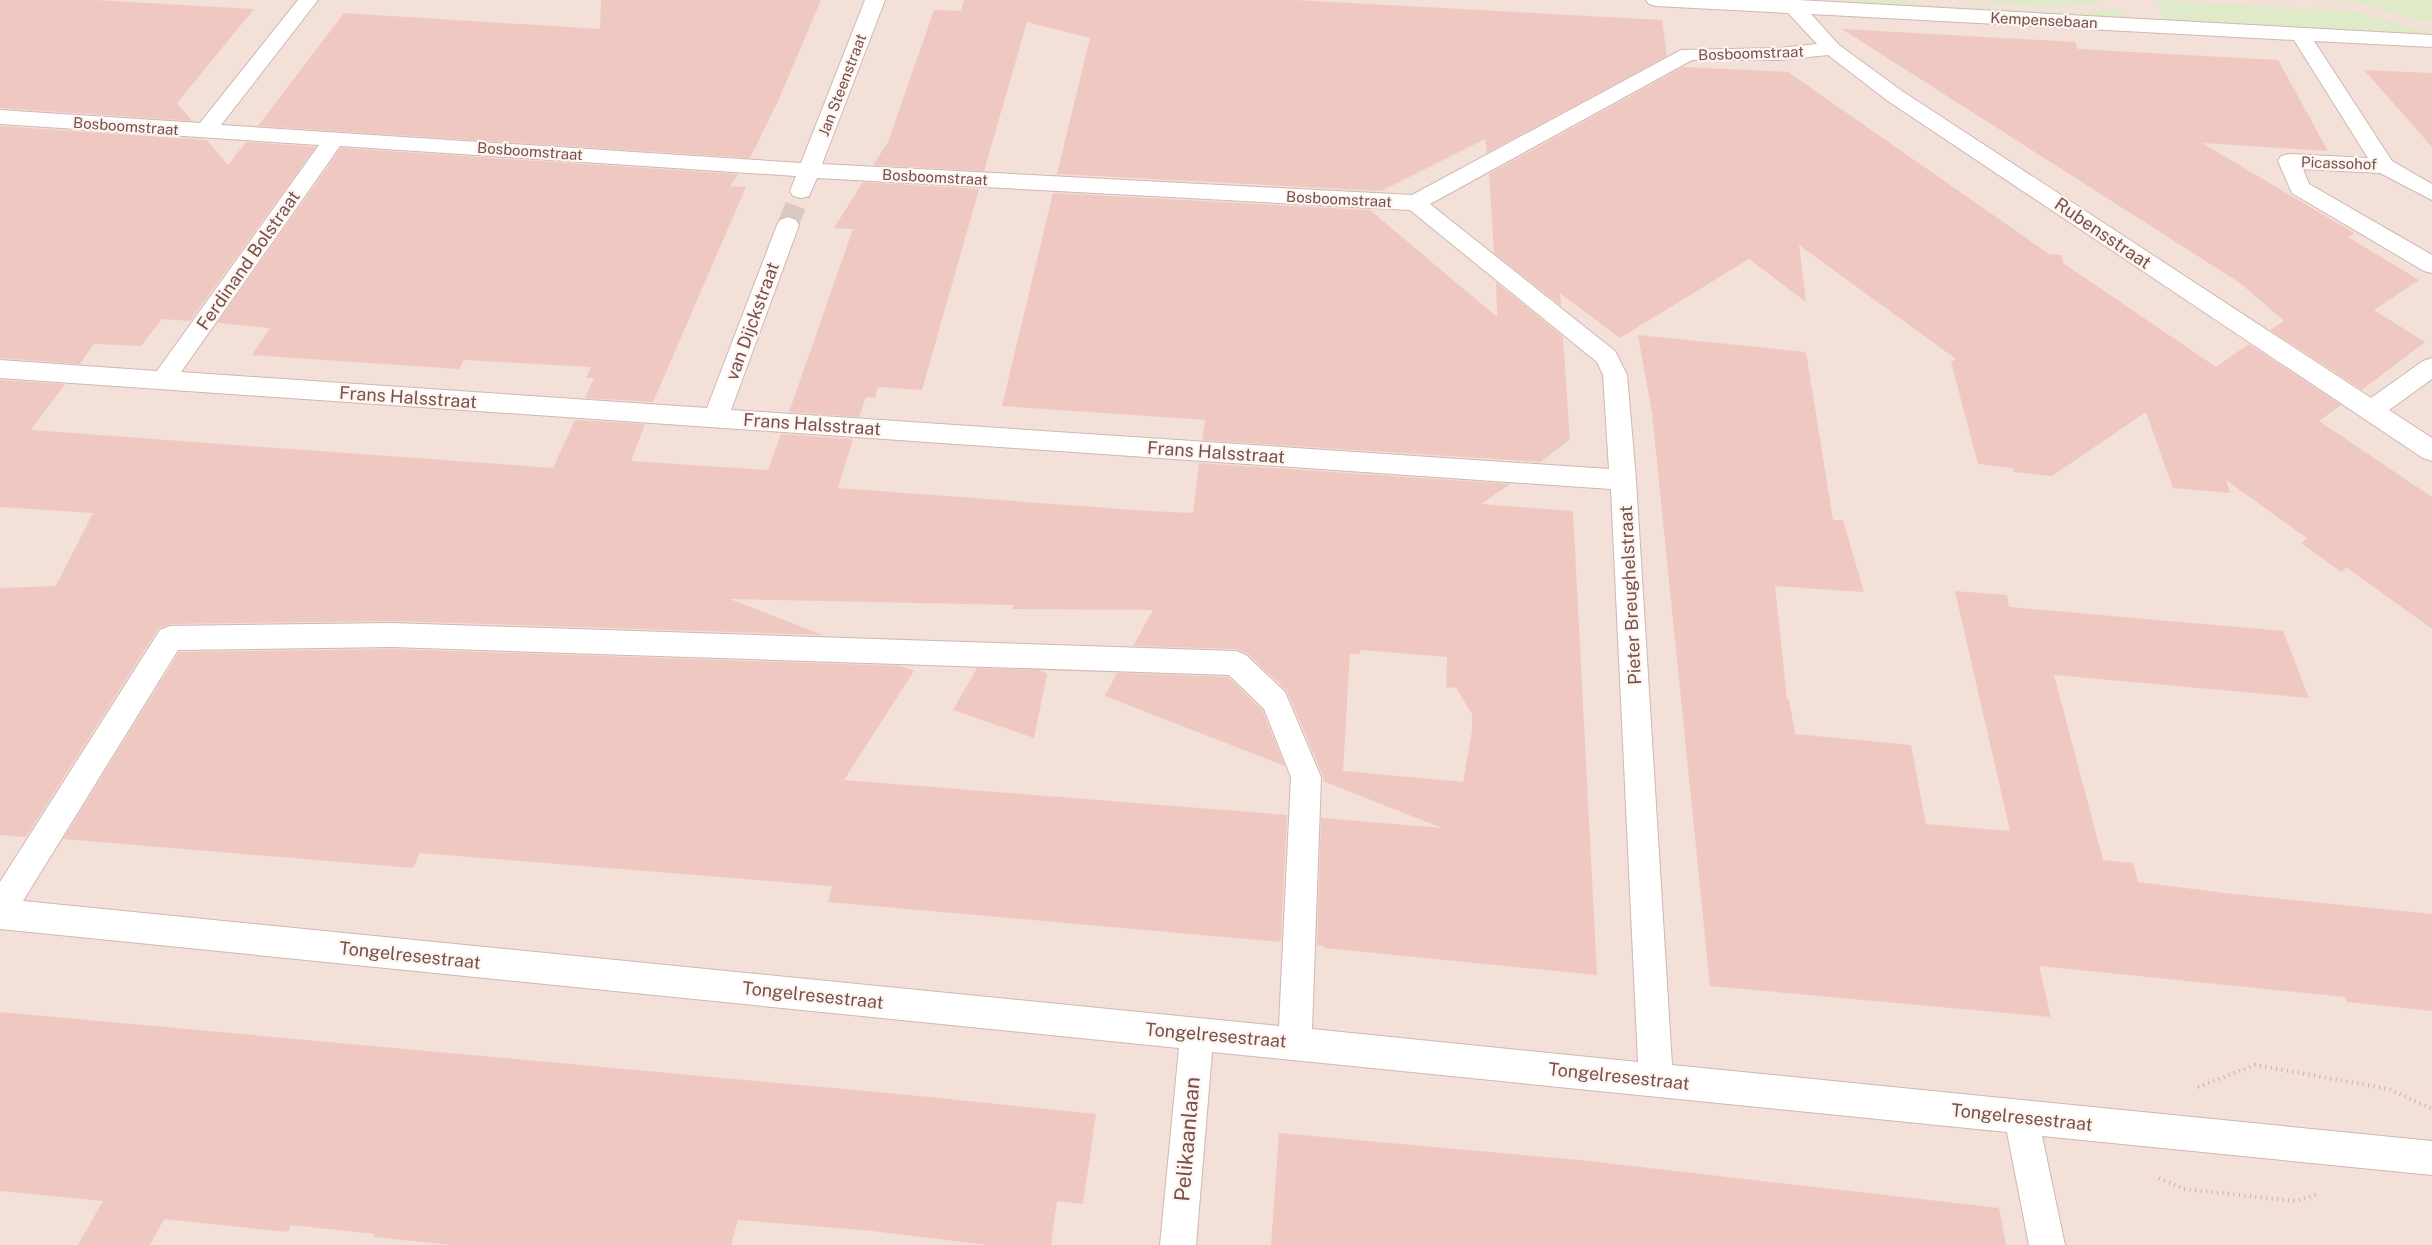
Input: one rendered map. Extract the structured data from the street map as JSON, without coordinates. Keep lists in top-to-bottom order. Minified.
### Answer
{"streets":{"street":["Kempensebaan","Bosboomstraat","Jan Steenstraat","Picassohof","Rubensstraat","Ferdinand Bolstraat","van Dijckstraat","Frans Halsstraat","Pieter Breughelstraat","Tongelresestraat","Pelikaanlaan"]},"crossings":[["Kempensebaan","Picassohof"],["Kempensebaan","Rubensstraat"],["Bosboomstraat","Jan Steenstraat"],["Bosboomstraat","Rubensstraat"],["Bosboomstraat","Ferdinand Bolstraat"],["Bosboomstraat","Pieter Breughelstraat"],["Ferdinand Bolstraat","Frans Halsstraat"],["van Dijckstraat","Frans Halsstraat"],["Frans Halsstraat","Pieter Breughelstraat"],["Pieter Breughelstraat","Tongelresestraat"],["Tongelresestraat","Pelikaanlaan"]]}
